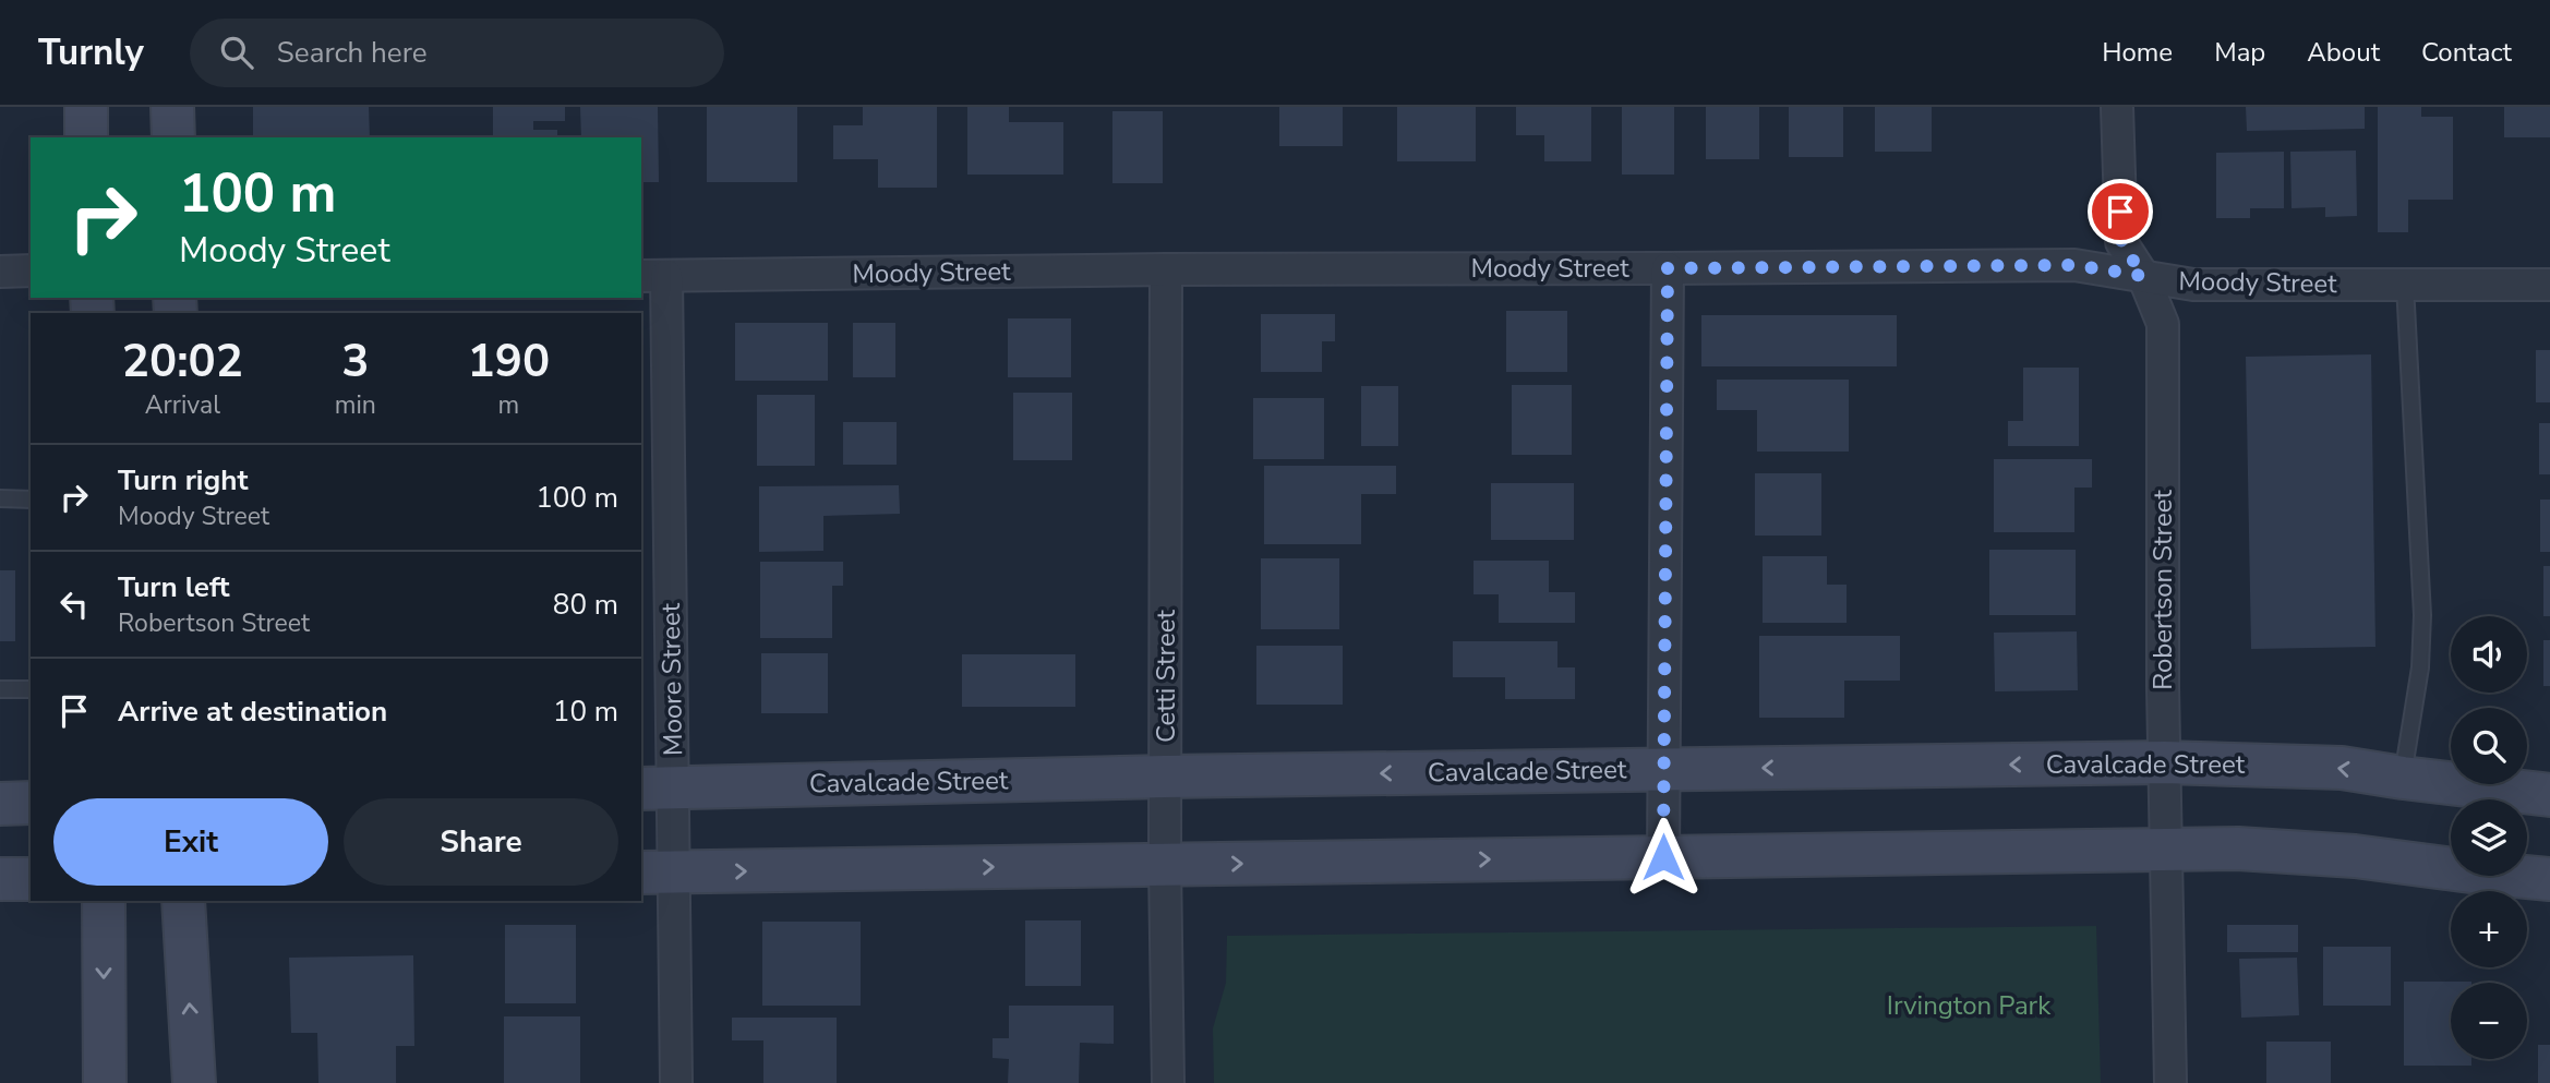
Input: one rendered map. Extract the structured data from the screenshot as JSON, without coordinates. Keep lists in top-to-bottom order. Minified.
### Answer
{"streets":{"main road":["Cavalcade Street"],"street":["Moody Street","Robertson Street","Cetti Street","Moore Street"]},"crossings":[["Moody Street","Robertson Street"],["Moody Street","Cetti Street"],["Moody Street","Moore Street"],["Robertson Street","Cavalcade Street"],["Cetti Street","Cavalcade Street"],["Moore Street","Cavalcade Street"]],"parks":["Irvington Park"],"page":{"header":"Turnly","search":"Search here","nav":["Home","Map","About","Contact"],"turn":["100 m","Moody Street"],"eta":["20:02","Arrival","3","min","190","m"],"list":[{"name":"Turn right","note":"Moody Street","value":"100 m"},{"name":"Turn left","note":"Robertson Street","value":"80 m"},{"name":"Arrive at destination","value":"10 m"}],"map_buttons":["+","−"],"buttons":["Exit","Share"]}}
